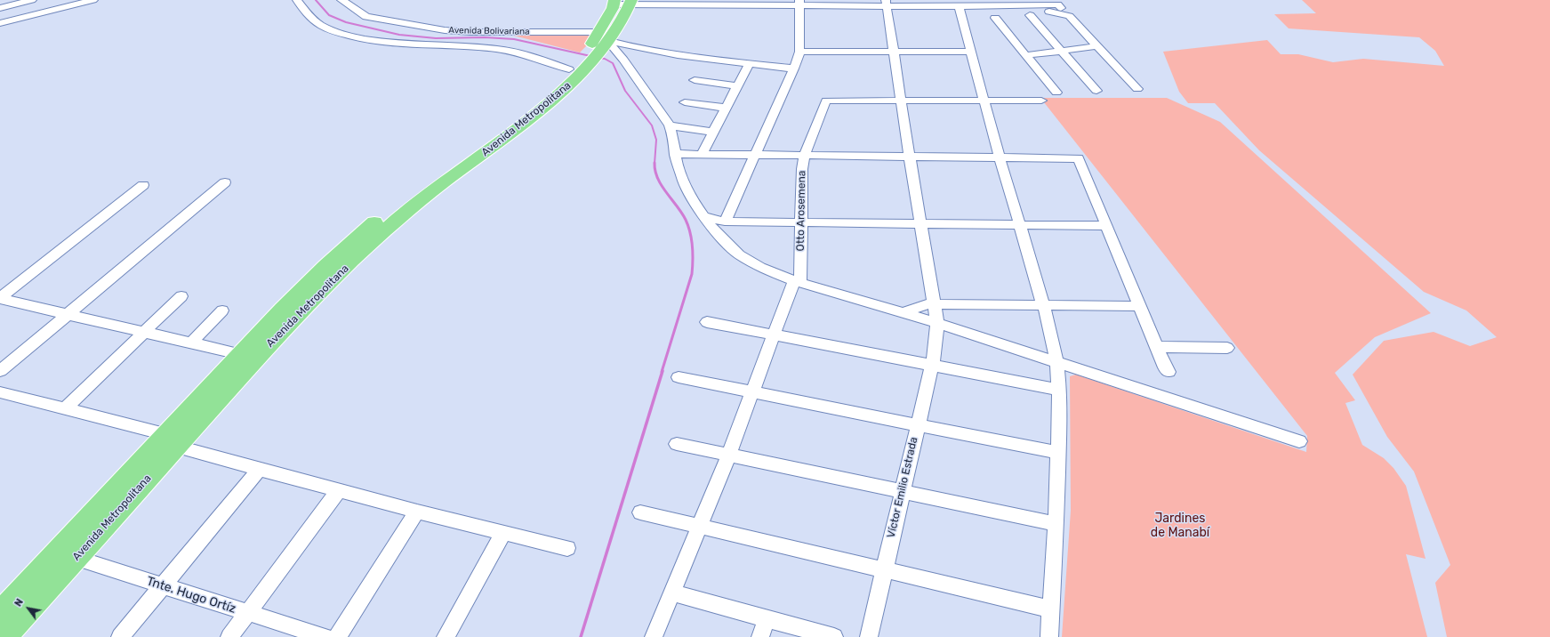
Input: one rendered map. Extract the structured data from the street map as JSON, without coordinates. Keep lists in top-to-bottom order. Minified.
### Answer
{"streets":{"highway":["Avenida Metropolitana"],"street":["Avenida Bolivariana","Otto Arosemena","Víctor Emilio Estrada","Tnte. Hugo Ortíz"]},"crossings":[["Avenida Bolivariana","Avenida Metropolitana"],["Avenida Metropolitana","Tnte. Hugo Ortíz"]],"parks":["Jardines de Manabí"],"north":"top left"}
